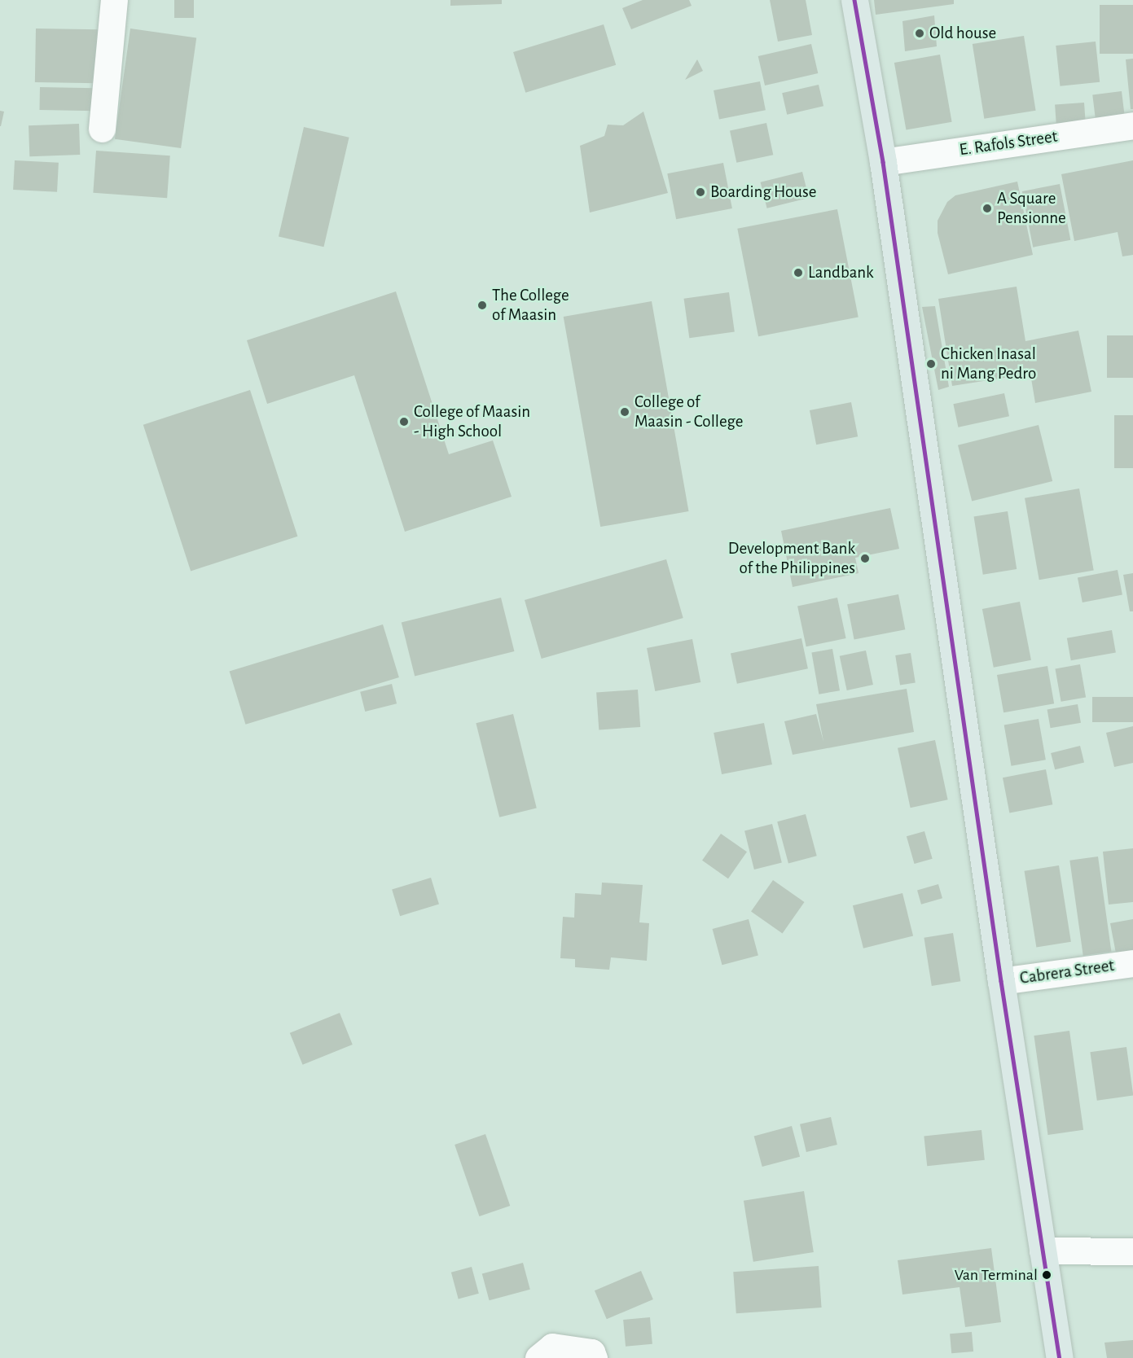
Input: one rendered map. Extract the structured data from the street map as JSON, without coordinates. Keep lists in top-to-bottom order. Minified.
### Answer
{"streets":{"street":["E. Rafols Street","Cabrera Street"]},"places":["Old house","Boarding House","A Square Pensionne","Landbank","The College of Maasin","Chicken Inasal ni Mang Pedro","College of Maasin - College","College of Maasin - High School","Development Bank of the Philippines","Van Terminal"]}
